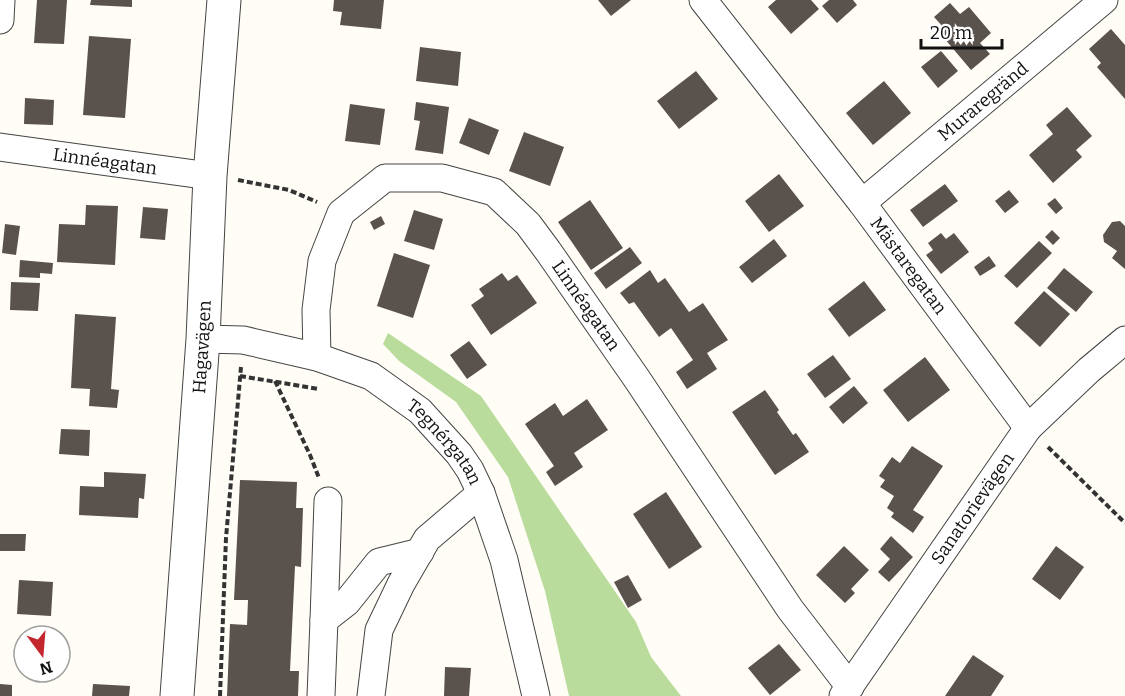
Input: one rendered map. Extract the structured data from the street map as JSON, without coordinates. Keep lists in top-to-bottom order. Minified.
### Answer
{"streets":{"street":["Muraregränd","Linnéagatan","Mästaregatan","Hagavägen","Tegnérgatan","Sanatorievägen"]},"crossings":[["Muraregränd","Mästaregatan"],["Linnéagatan","Hagavägen"],["Linnéagatan","Sanatorievägen"],["Mästaregatan","Sanatorievägen"],["Hagavägen","Tegnérgatan"]],"scale_bar":"20 m","north":"bottom"}
